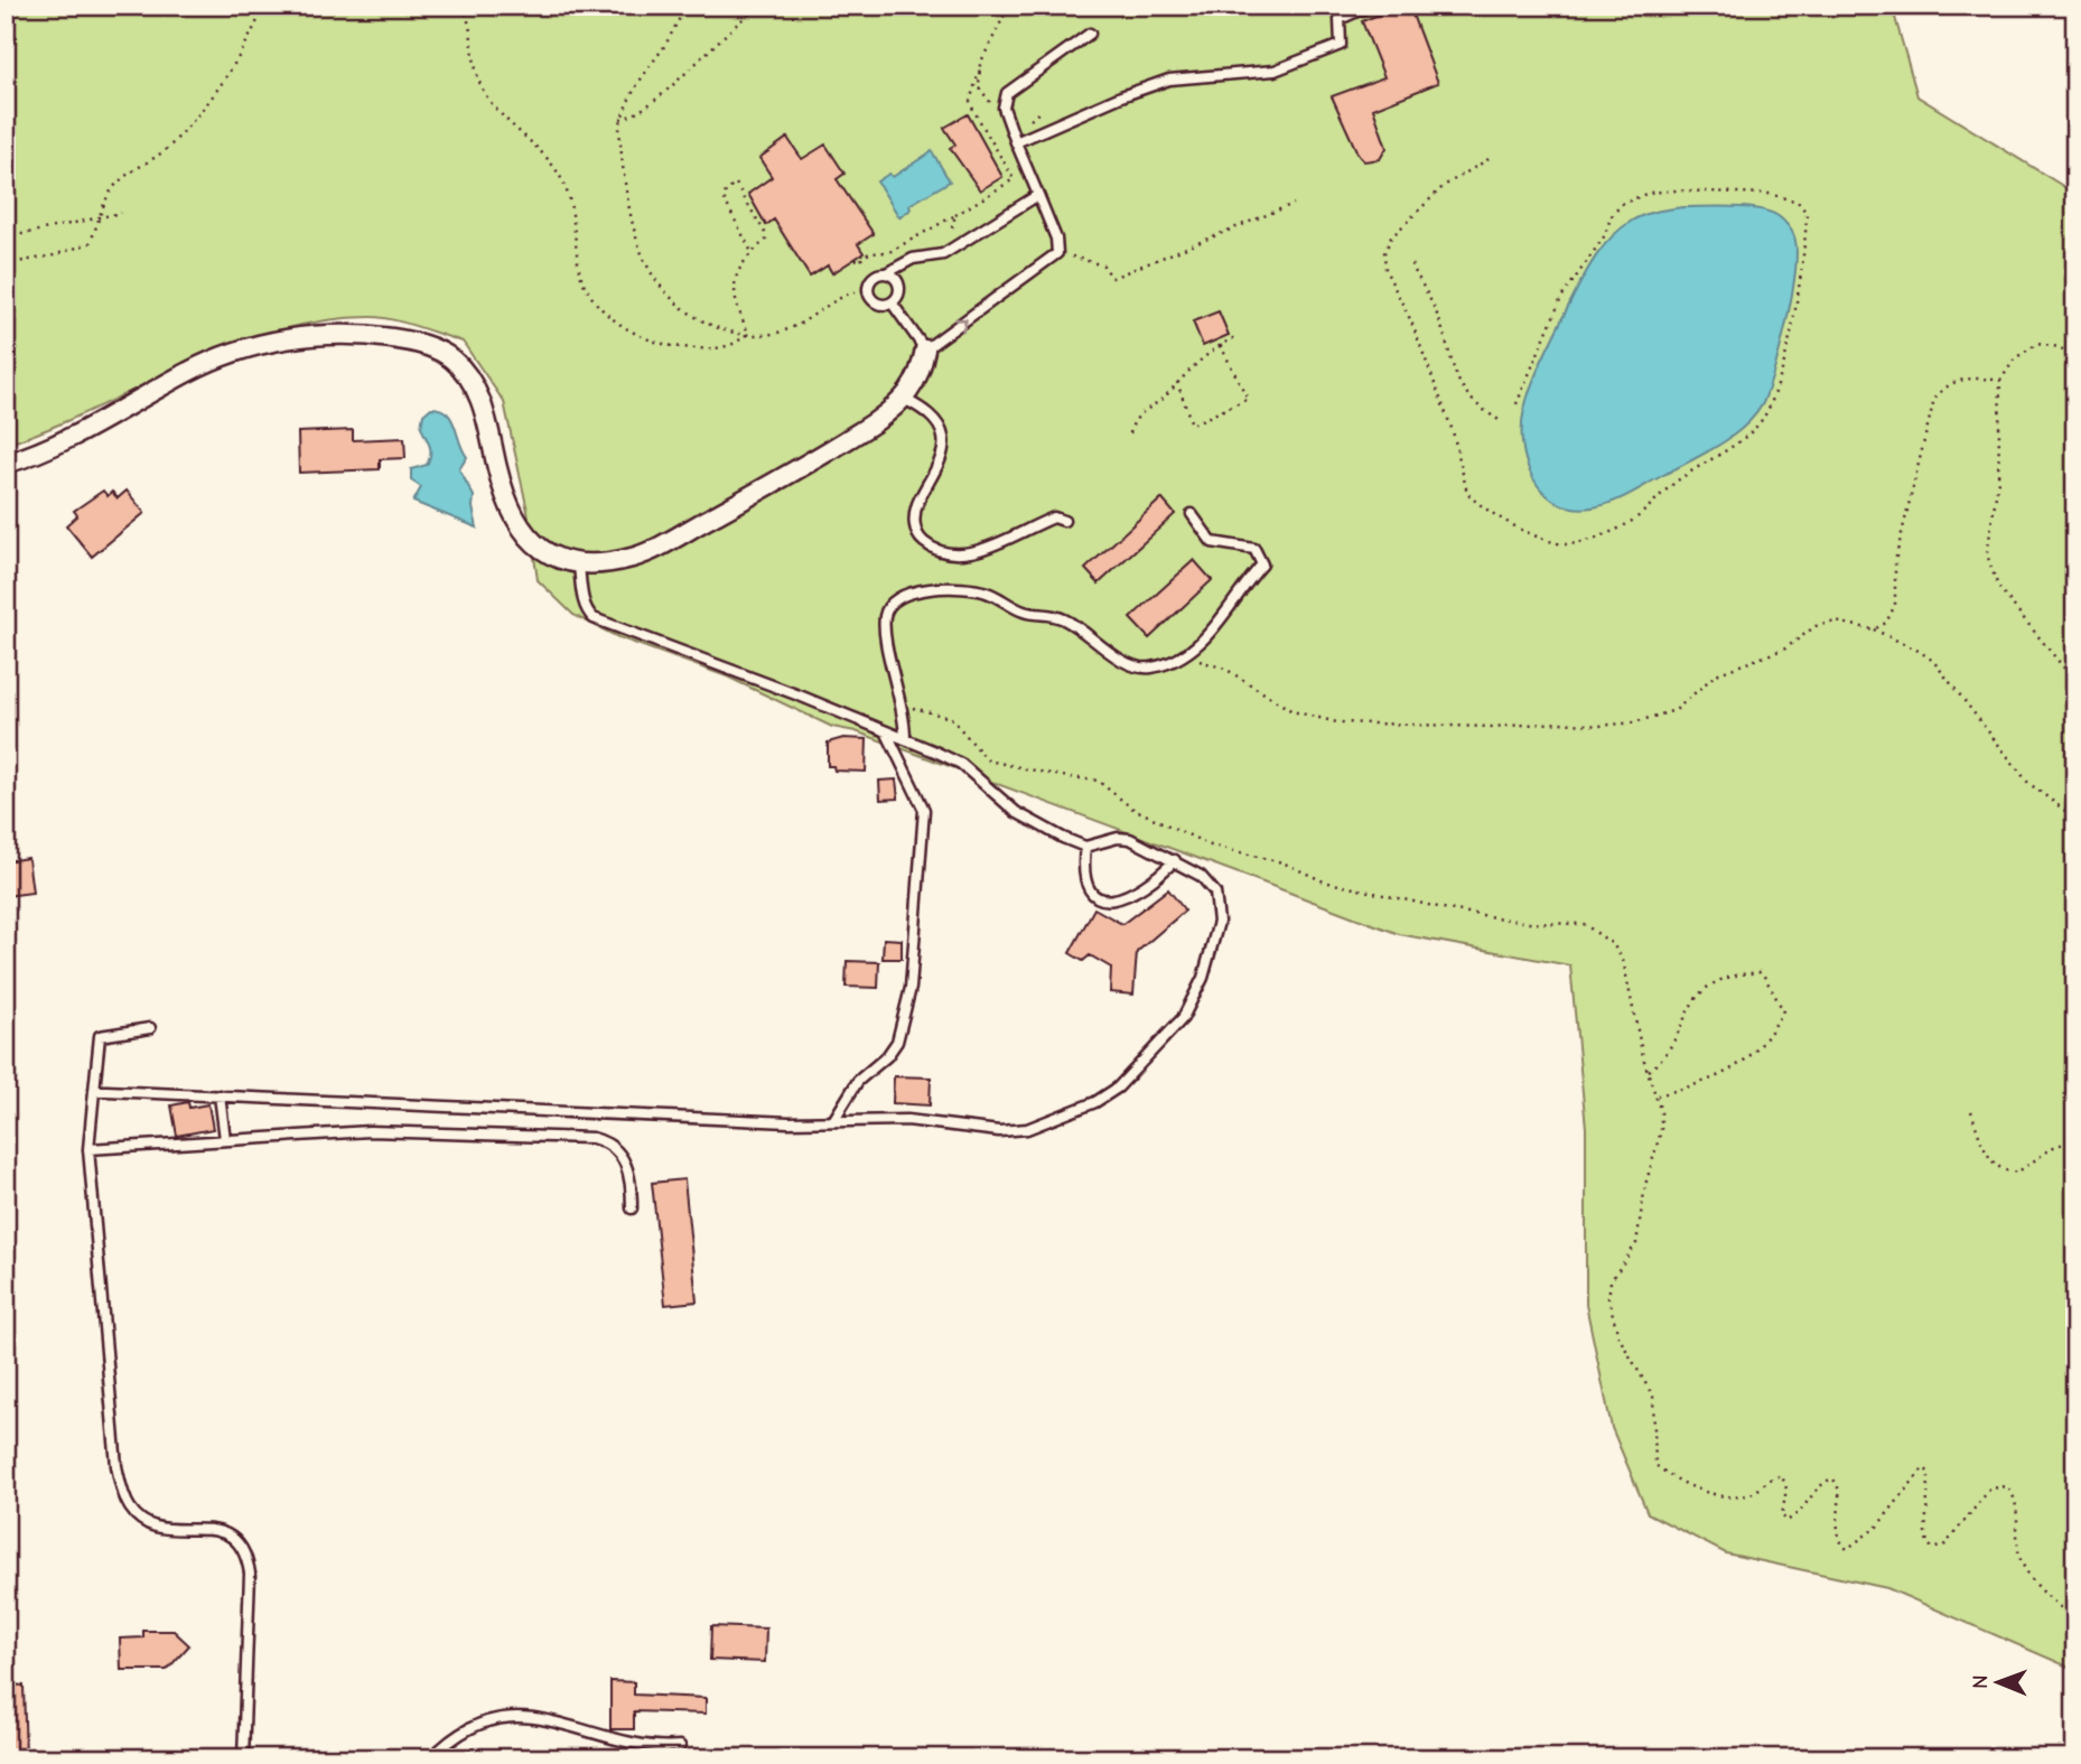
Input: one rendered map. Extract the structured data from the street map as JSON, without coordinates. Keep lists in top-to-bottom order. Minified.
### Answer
{"north":"left"}
